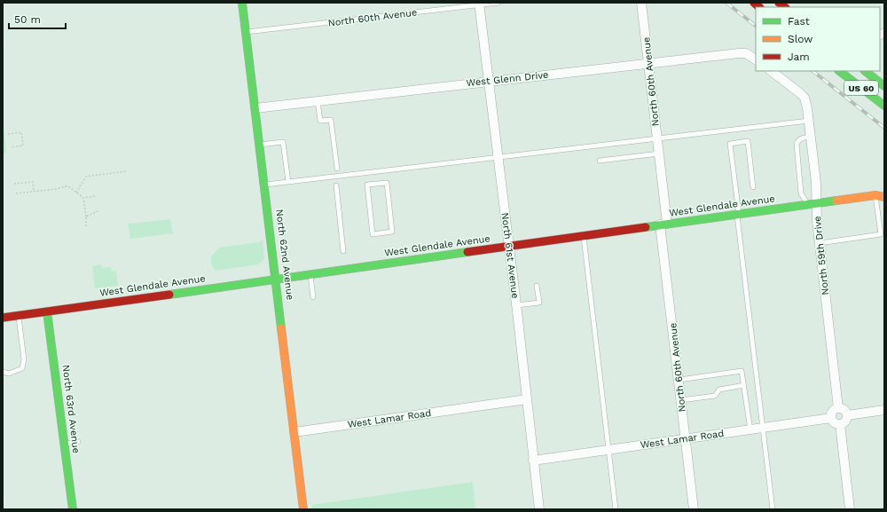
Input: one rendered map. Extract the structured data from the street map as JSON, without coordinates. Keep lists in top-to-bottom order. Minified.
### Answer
{"streets":{"main road":["US 60","West Glendale Avenue","North 62nd Avenue","North 63rd Avenue"],"street":["North 60th Avenue","West Glenn Drive","North 61st Avenue","North 59th Drive","West Lamar Road"]},"crossings":[["North 60th Avenue","West Glenn Drive"],["North 60th Avenue","West Glendale Avenue"],["North 60th Avenue","North 62nd Avenue"],["North 60th Avenue","North 61st Avenue"],["North 60th Avenue","West Lamar Road"],["West Glenn Drive","North 62nd Avenue"],["West Glenn Drive","North 61st Avenue"],["West Glendale Avenue","North 62nd Avenue"],["West Glendale Avenue","North 61st Avenue"],["West Glendale Avenue","North 59th Drive"],["West Glendale Avenue","North 63rd Avenue"],["North 62nd Avenue","West Lamar Road"],["North 61st Avenue","West Lamar Road"],["North 59th Drive","West Lamar Road"]],"legend":["Fast","Slow","Jam"],"scale_bar":"50 m"}
